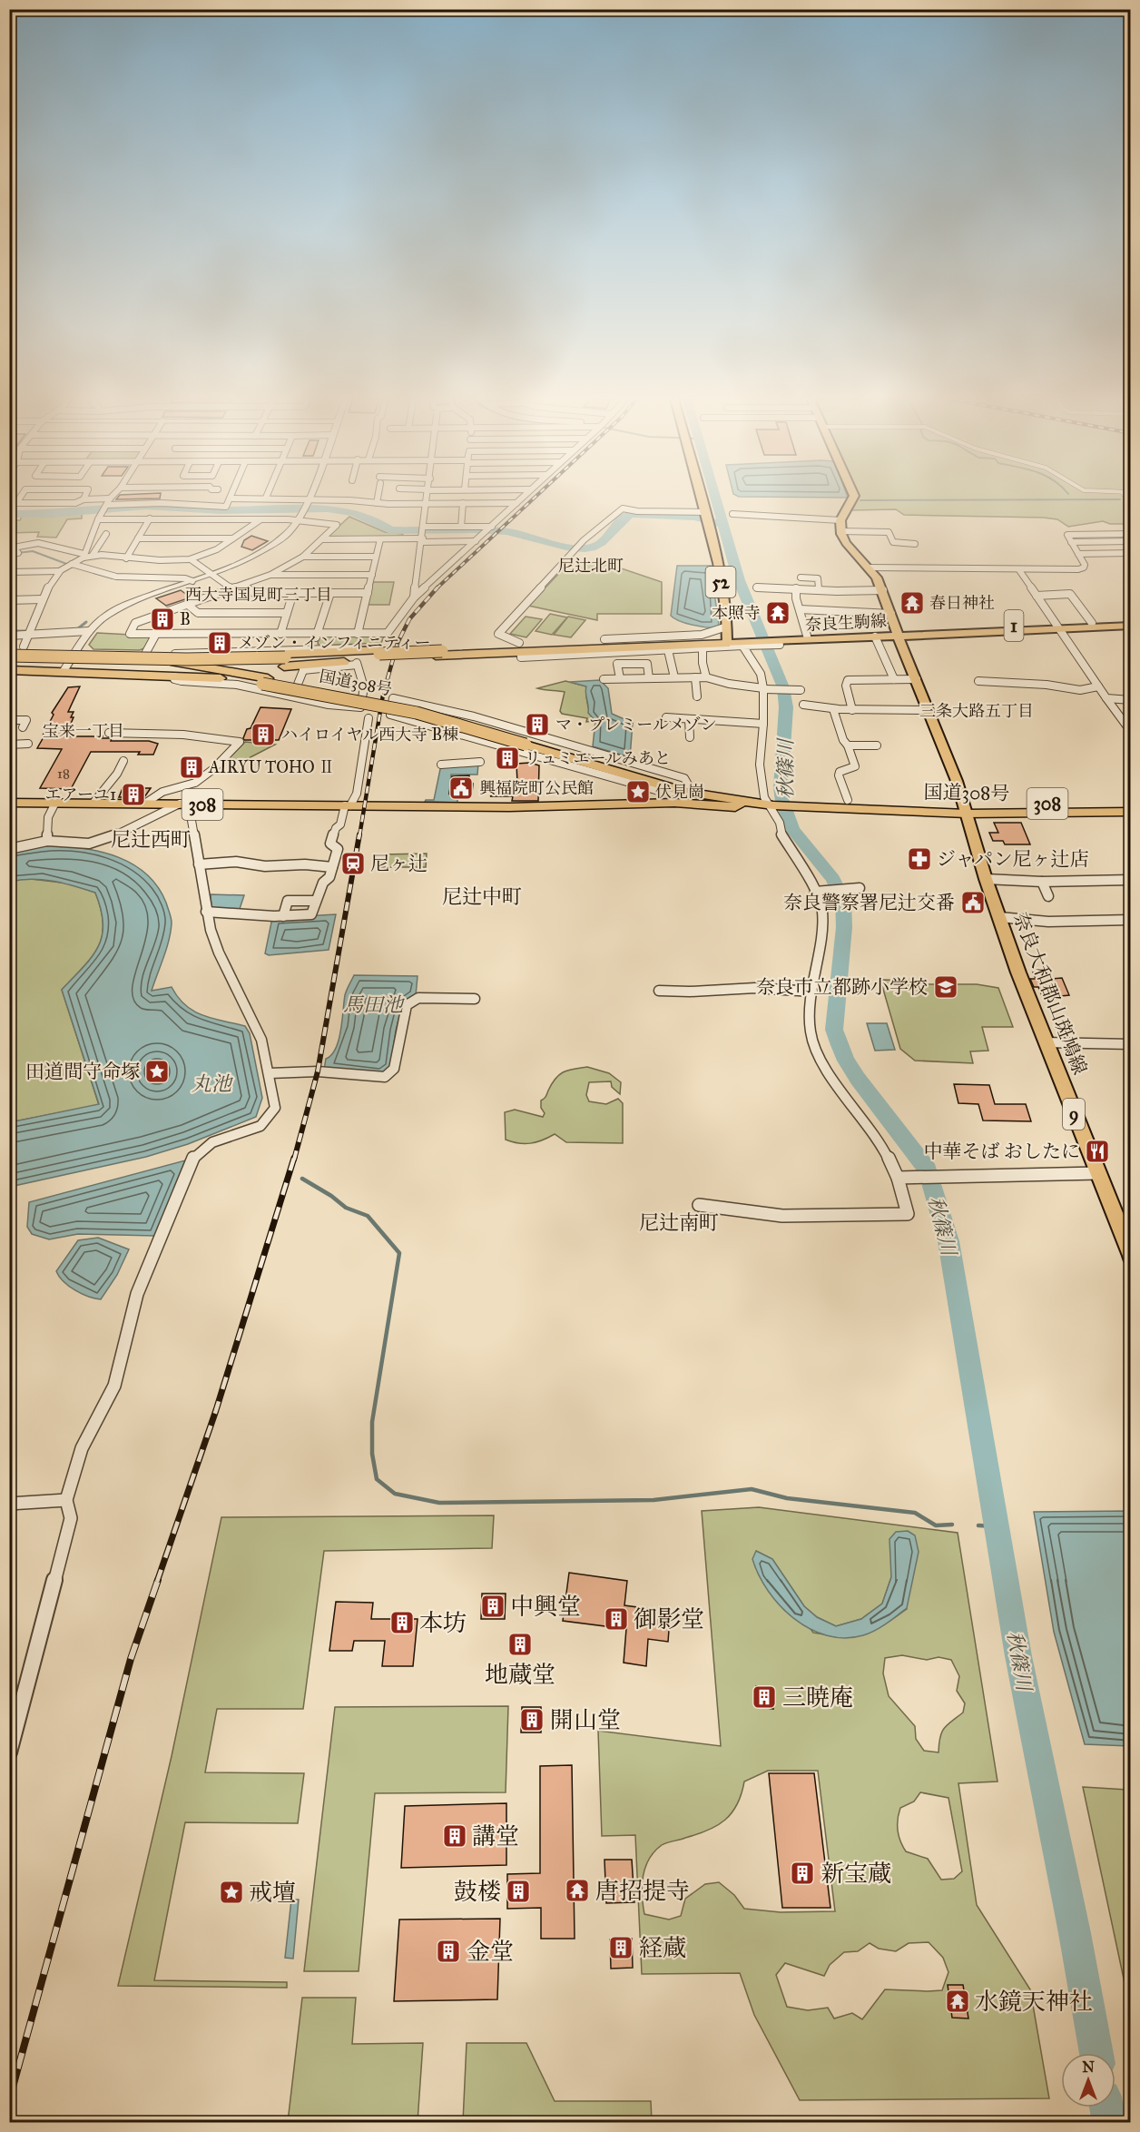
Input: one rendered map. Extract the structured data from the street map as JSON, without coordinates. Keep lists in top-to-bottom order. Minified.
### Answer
{"streets":{"highway":["国道308号","308"],"main road":["52","奈良生駒線","1","奈良大和郡山斑鳩線","9"]},"crossings":[["52","奈良生駒線"],["52","国道308号"],["奈良生駒線","国道308号"],["奈良生駒線","奈良大和郡山斑鳩線"],["国道308号","308"],["国道308号","奈良大和郡山斑鳩線"]],"districts":["尼辻北町","西大寺国見町三丁目","三条大路五丁目","宝来一丁目","尼辻西町","尼辻中町","尼辻南町"],"water":["秋篠川","馬田池","丸池"],"places":{"temple":["春日神社","本照寺","唐招提寺","水鏡天神社"],"building":["B","メゾン・インフィニティー","マ・プレミールメゾン","ハイロイヤル西大寺 B棟","リュミエールみあと","AIRYU TOHO Ⅱ","エアーユ1","中興堂","御影堂","本坊","地蔵堂","三暁庵","開山堂","講堂","新宝蔵","鼓楼","経蔵","金堂"],"public building":["興福院町公民館","奈良警察署尼辻交番"],"place":["伏見崗","田道間守命塚","戒壇"],"pharmacy":["ジャパン尼ヶ辻店"],"station":["尼ヶ辻"],"school or university":["奈良市立都跡小学校"],"restaurant":["中華そば おしたに"]},"house_numbers":["18"],"north":"top"}
